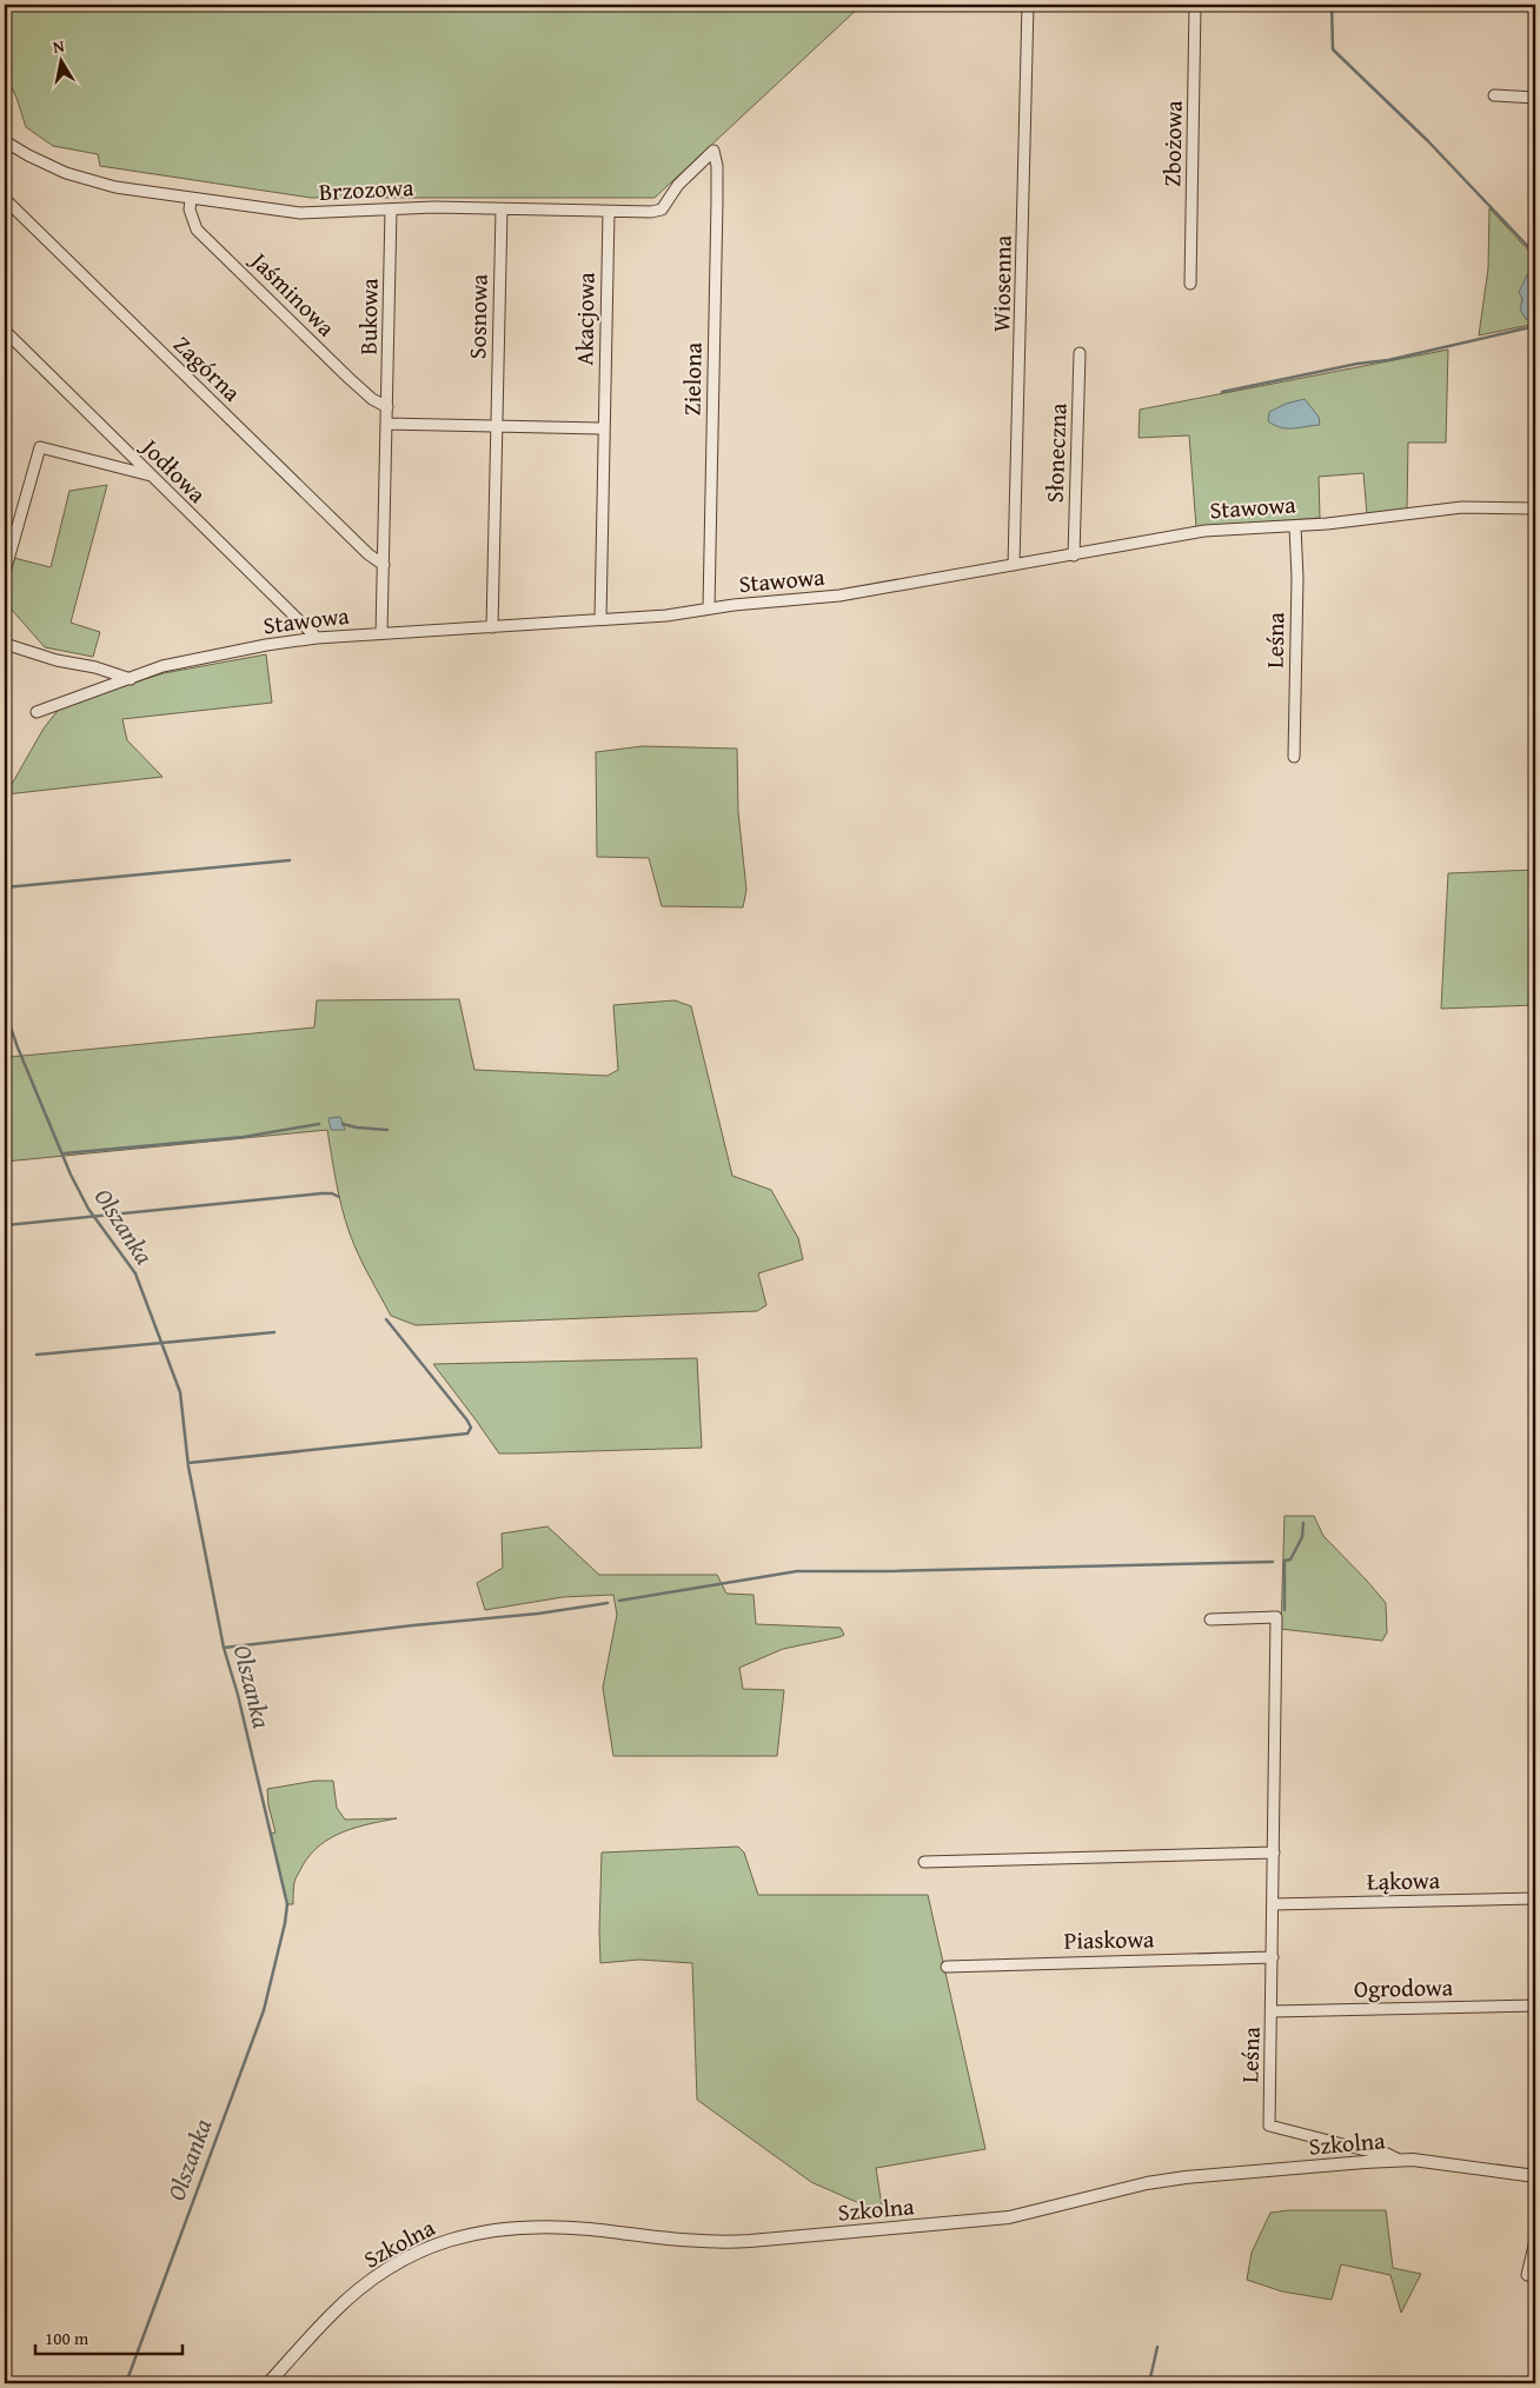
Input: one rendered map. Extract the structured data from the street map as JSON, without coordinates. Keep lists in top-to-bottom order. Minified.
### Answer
{"streets":{"street":["Zbożowa","Brzozowa","Wiosenna","Jaśminowa","Bukowa","Sosnowa","Akacjowa","Zagórna","Zielona","Słoneczna","Jodłowa","Stawowa","Leśna","Łąkowa","Piaskowa","Ogrodowa","Szkolna"]},"crossings":[["Brzozowa","Jaśminowa"],["Brzozowa","Bukowa"],["Brzozowa","Sosnowa"],["Brzozowa","Akacjowa"],["Brzozowa","Zielona"],["Wiosenna","Stawowa"],["Jaśminowa","Bukowa"],["Bukowa","Zagórna"],["Bukowa","Stawowa"],["Sosnowa","Stawowa"],["Akacjowa","Stawowa"],["Zielona","Stawowa"],["Słoneczna","Stawowa"],["Jodłowa","Stawowa"],["Stawowa","Leśna"],["Leśna","Łąkowa"],["Leśna","Piaskowa"],["Leśna","Ogrodowa"],["Leśna","Szkolna"]],"water":["Olszanka"],"scale_bar":"100 m","north":"top"}
